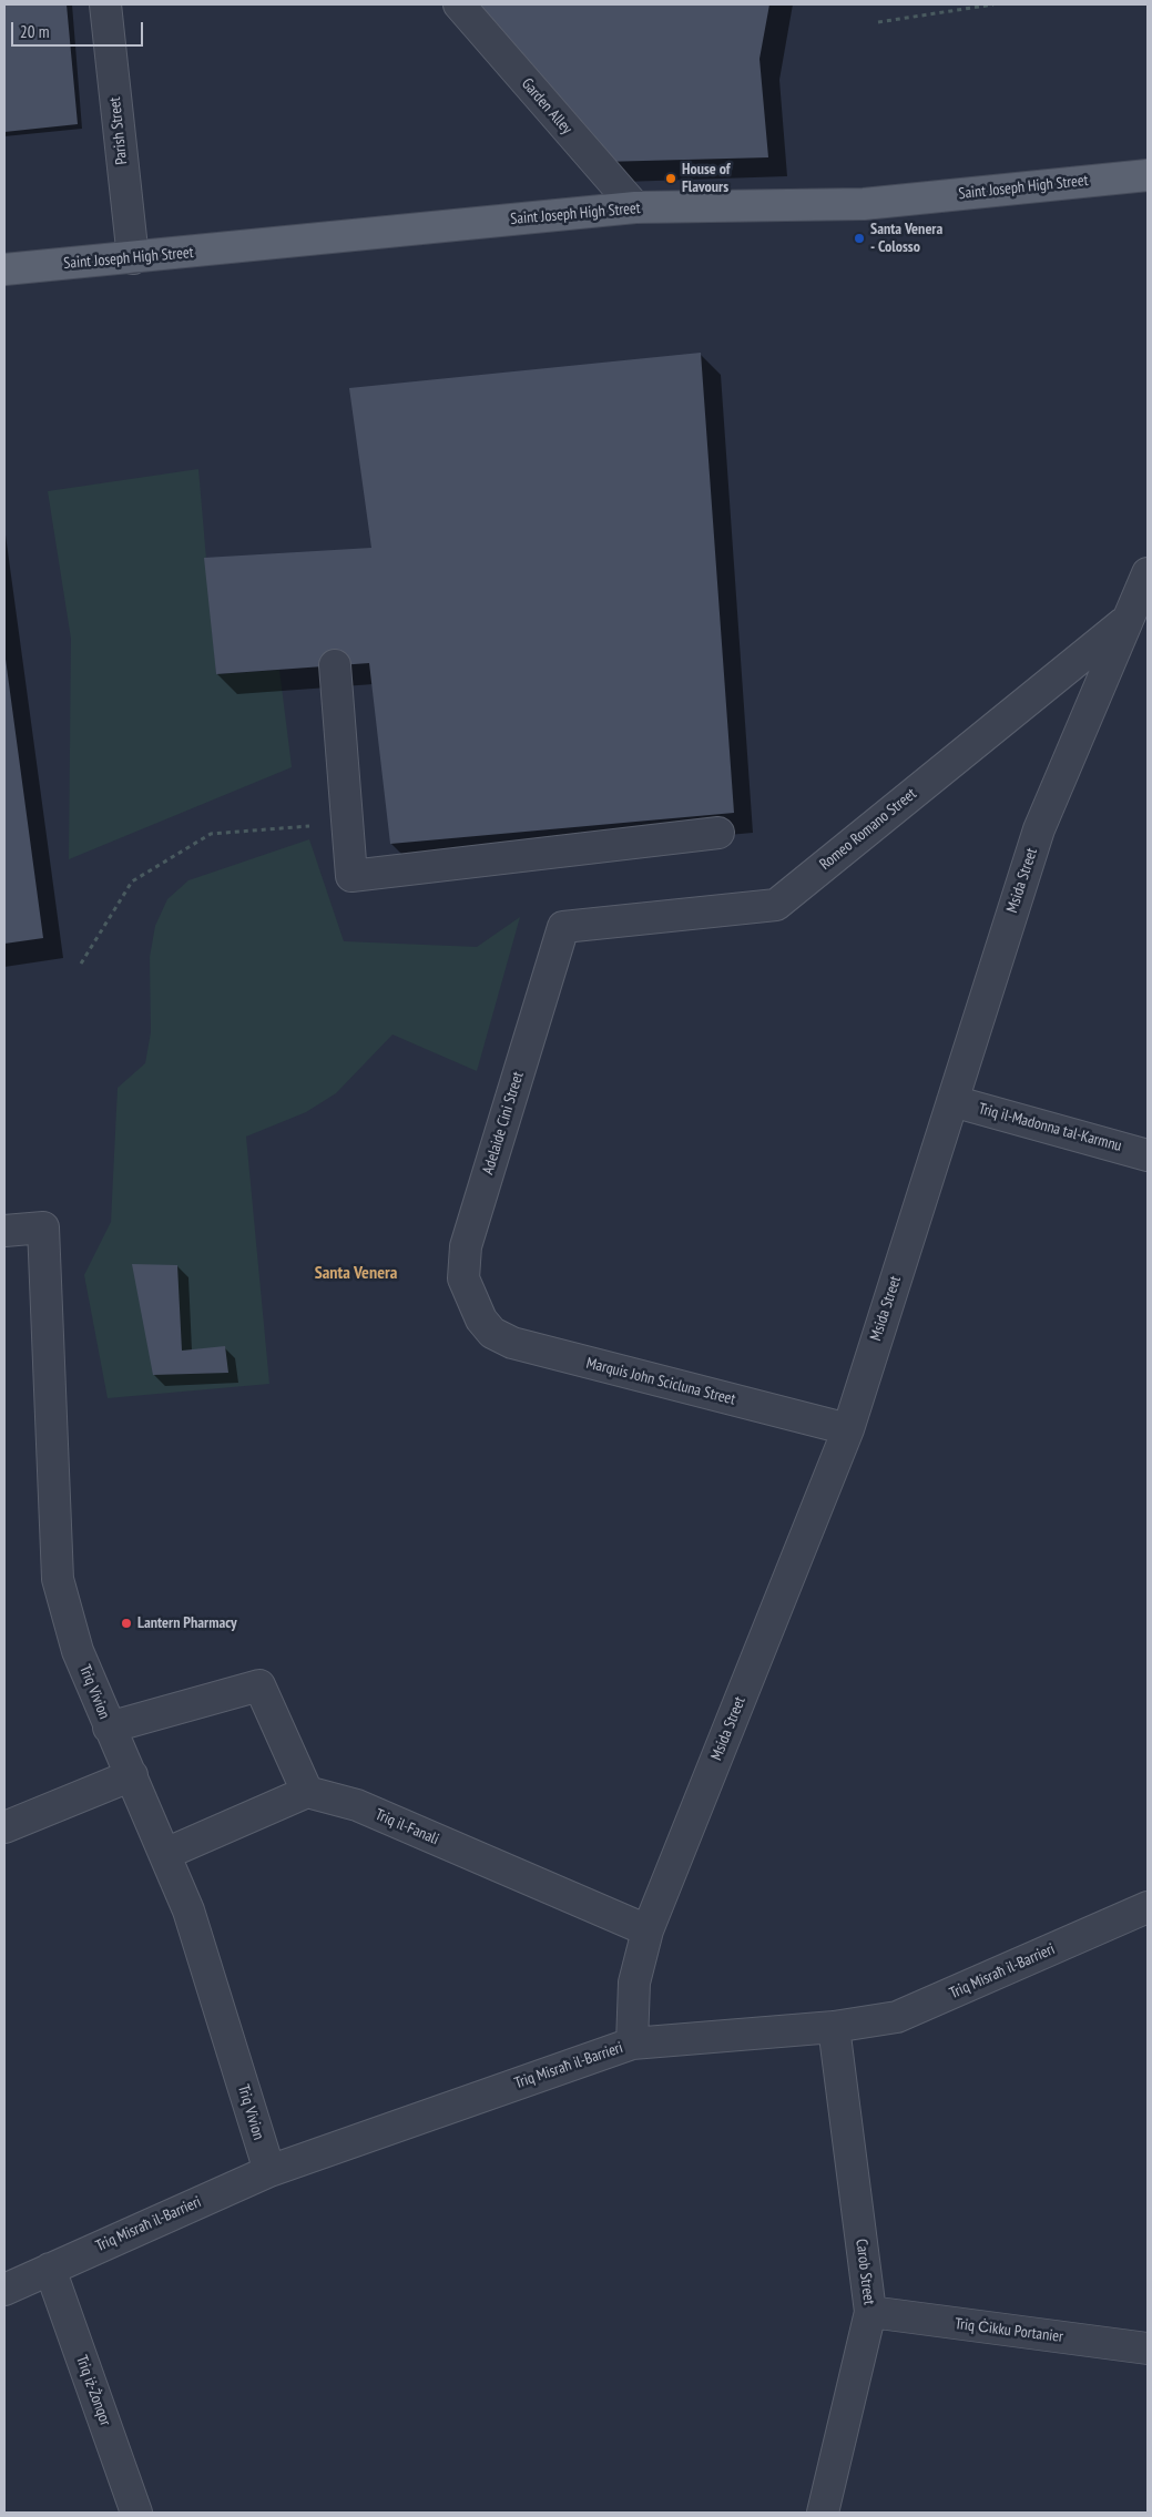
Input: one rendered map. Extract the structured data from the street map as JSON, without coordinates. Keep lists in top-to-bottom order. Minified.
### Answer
{"streets":{"main road":["Saint Joseph High Street"],"street":["Garden Alley","Parish Street","Romeo Romano Street","Msida Street","Adelaide Cini Street","Triq il-Madonna tal-Karmnu","Marquis John Scicluna Street","Triq Vivion","Triq il-Fanali","Triq Misraħ il-Barrieri","Carob Street","Triq Ċikku Portanier","Triq iż-Żonqor"]},"crossings":[["Garden Alley","Saint Joseph High Street"],["Parish Street","Saint Joseph High Street"],["Romeo Romano Street","Msida Street"],["Romeo Romano Street","Adelaide Cini Street"],["Msida Street","Triq il-Madonna tal-Karmnu"],["Msida Street","Marquis John Scicluna Street"],["Msida Street","Triq il-Fanali"],["Msida Street","Triq Misraħ il-Barrieri"],["Adelaide Cini Street","Marquis John Scicluna Street"],["Triq Vivion","Triq Misraħ il-Barrieri"],["Triq Misraħ il-Barrieri","Carob Street"],["Triq Misraħ il-Barrieri","Triq iż-Żonqor"],["Carob Street","Triq Ċikku Portanier"]],"districts":["Santa Venera"],"places":["House of Flavours","Santa Venera - Colosso","Lantern Pharmacy"],"scale_bar":"20 m"}
